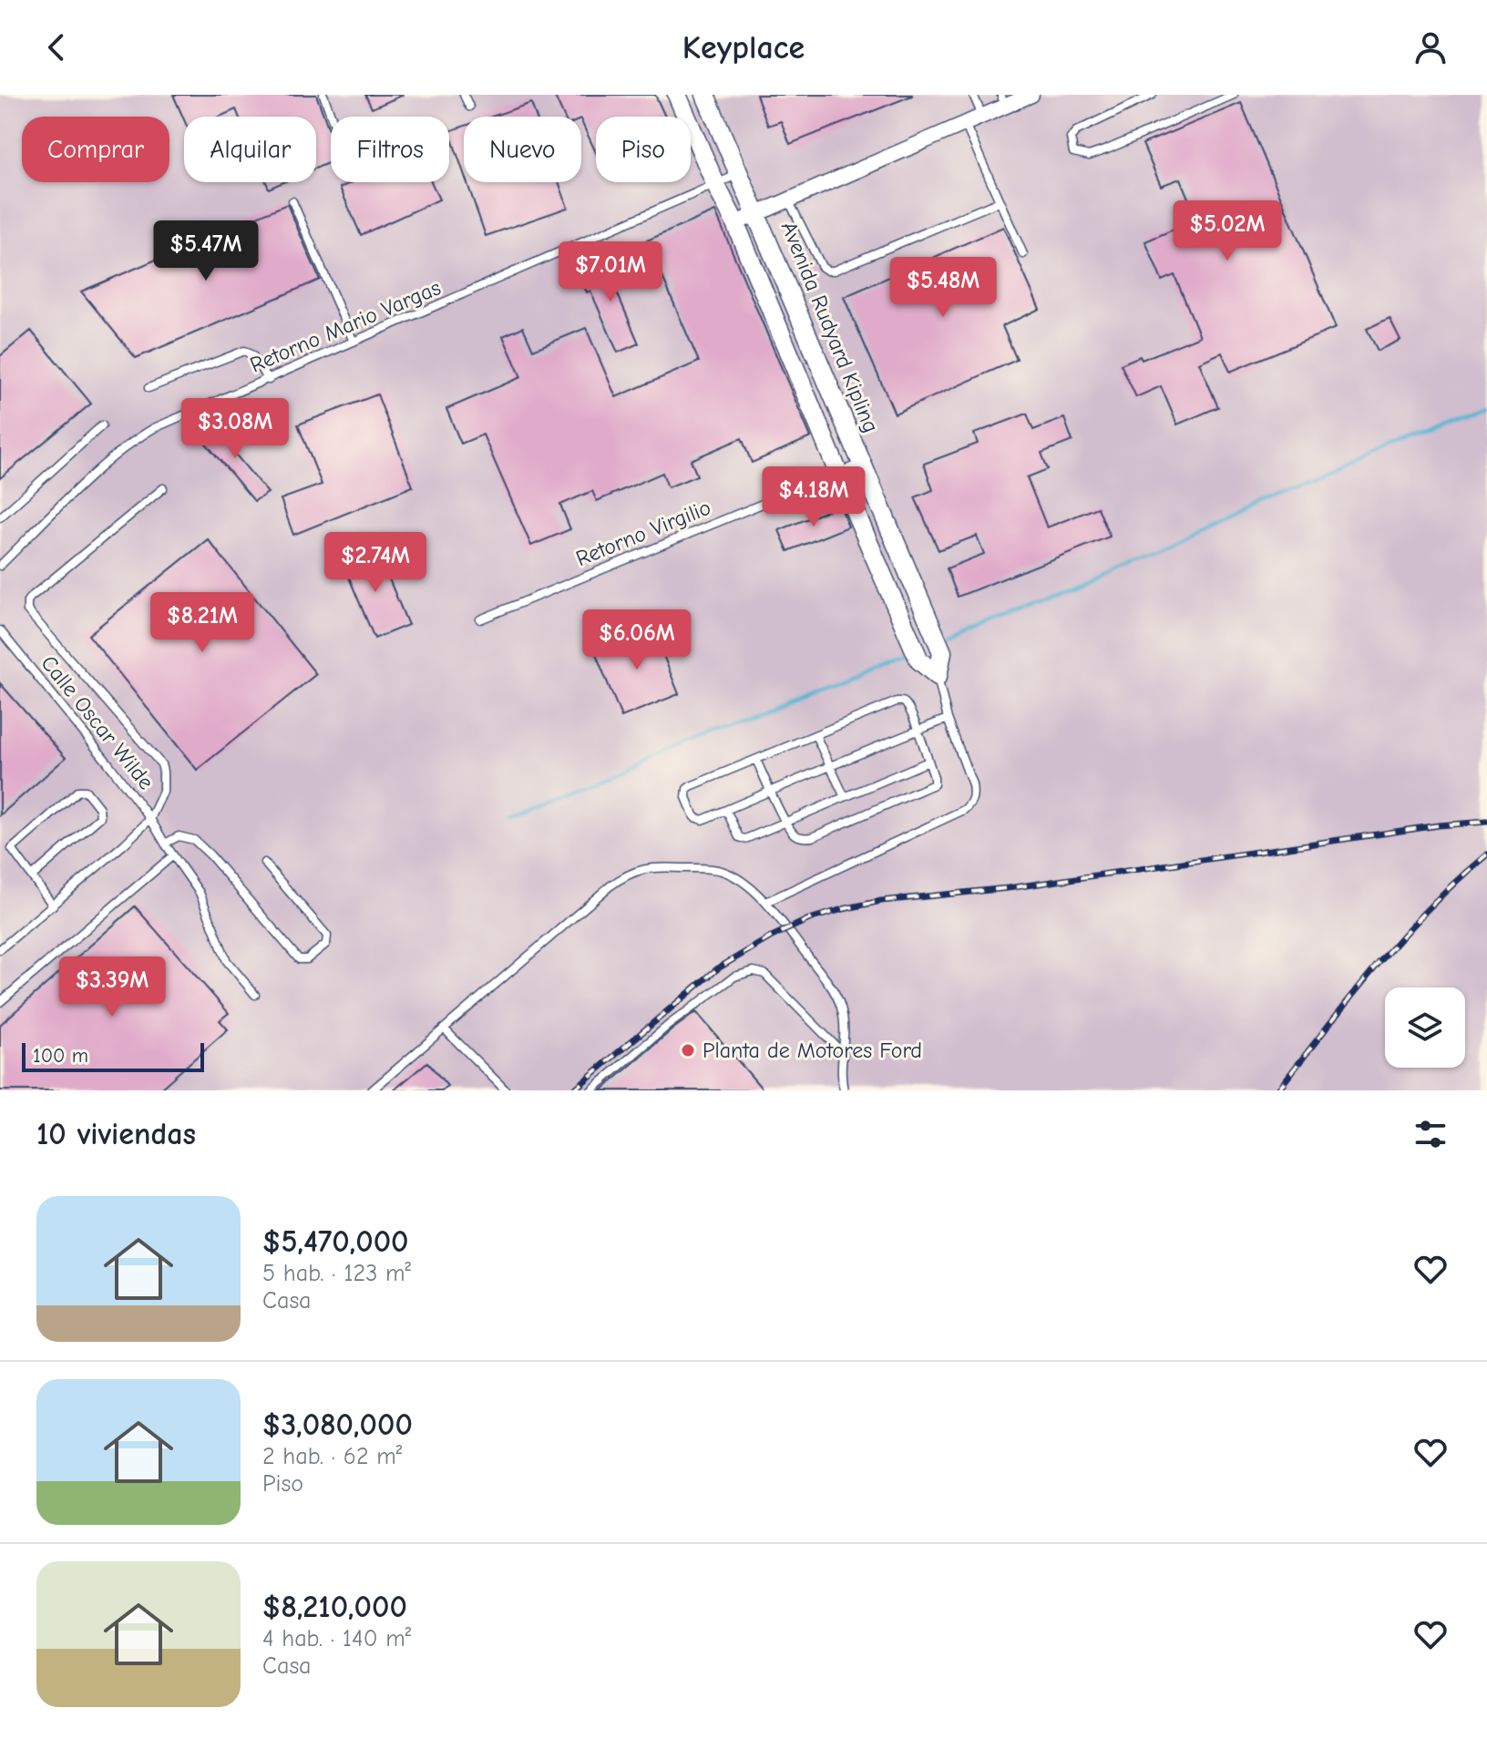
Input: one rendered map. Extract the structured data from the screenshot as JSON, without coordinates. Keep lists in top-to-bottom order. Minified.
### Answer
{"streets":{"street":["Avenida Rudyard Kipling"],"lane":["Retorno Mario Vargas","Retorno Virgilio","Calle Oscar Wilde"]},"crossings":[["Retorno Mario Vargas","Avenida Rudyard Kipling"],["Avenida Rudyard Kipling","Retorno Virgilio"]],"places":["Planta de Motores Ford"],"scale_bar":"100 m","page":{"header":"Keyplace","chip":["Comprar","Alquilar","Filtros","Nuevo","Piso"],"price":["$5.02M","$5.47M","$7.01M","$5.48M","$3.08M","$4.18M","$2.74M","$8.21M","$6.06M","$3.39M"],"scale":"100 m","heading":"10 viviendas","list":[{"name":"$5,470,000","note":"5 hab. · 123 m² · Casa"},{"name":"$3,080,000","note":"2 hab. · 62 m² · Piso"},{"name":"$8,210,000","note":"4 hab. · 140 m² · Casa"}]}}
